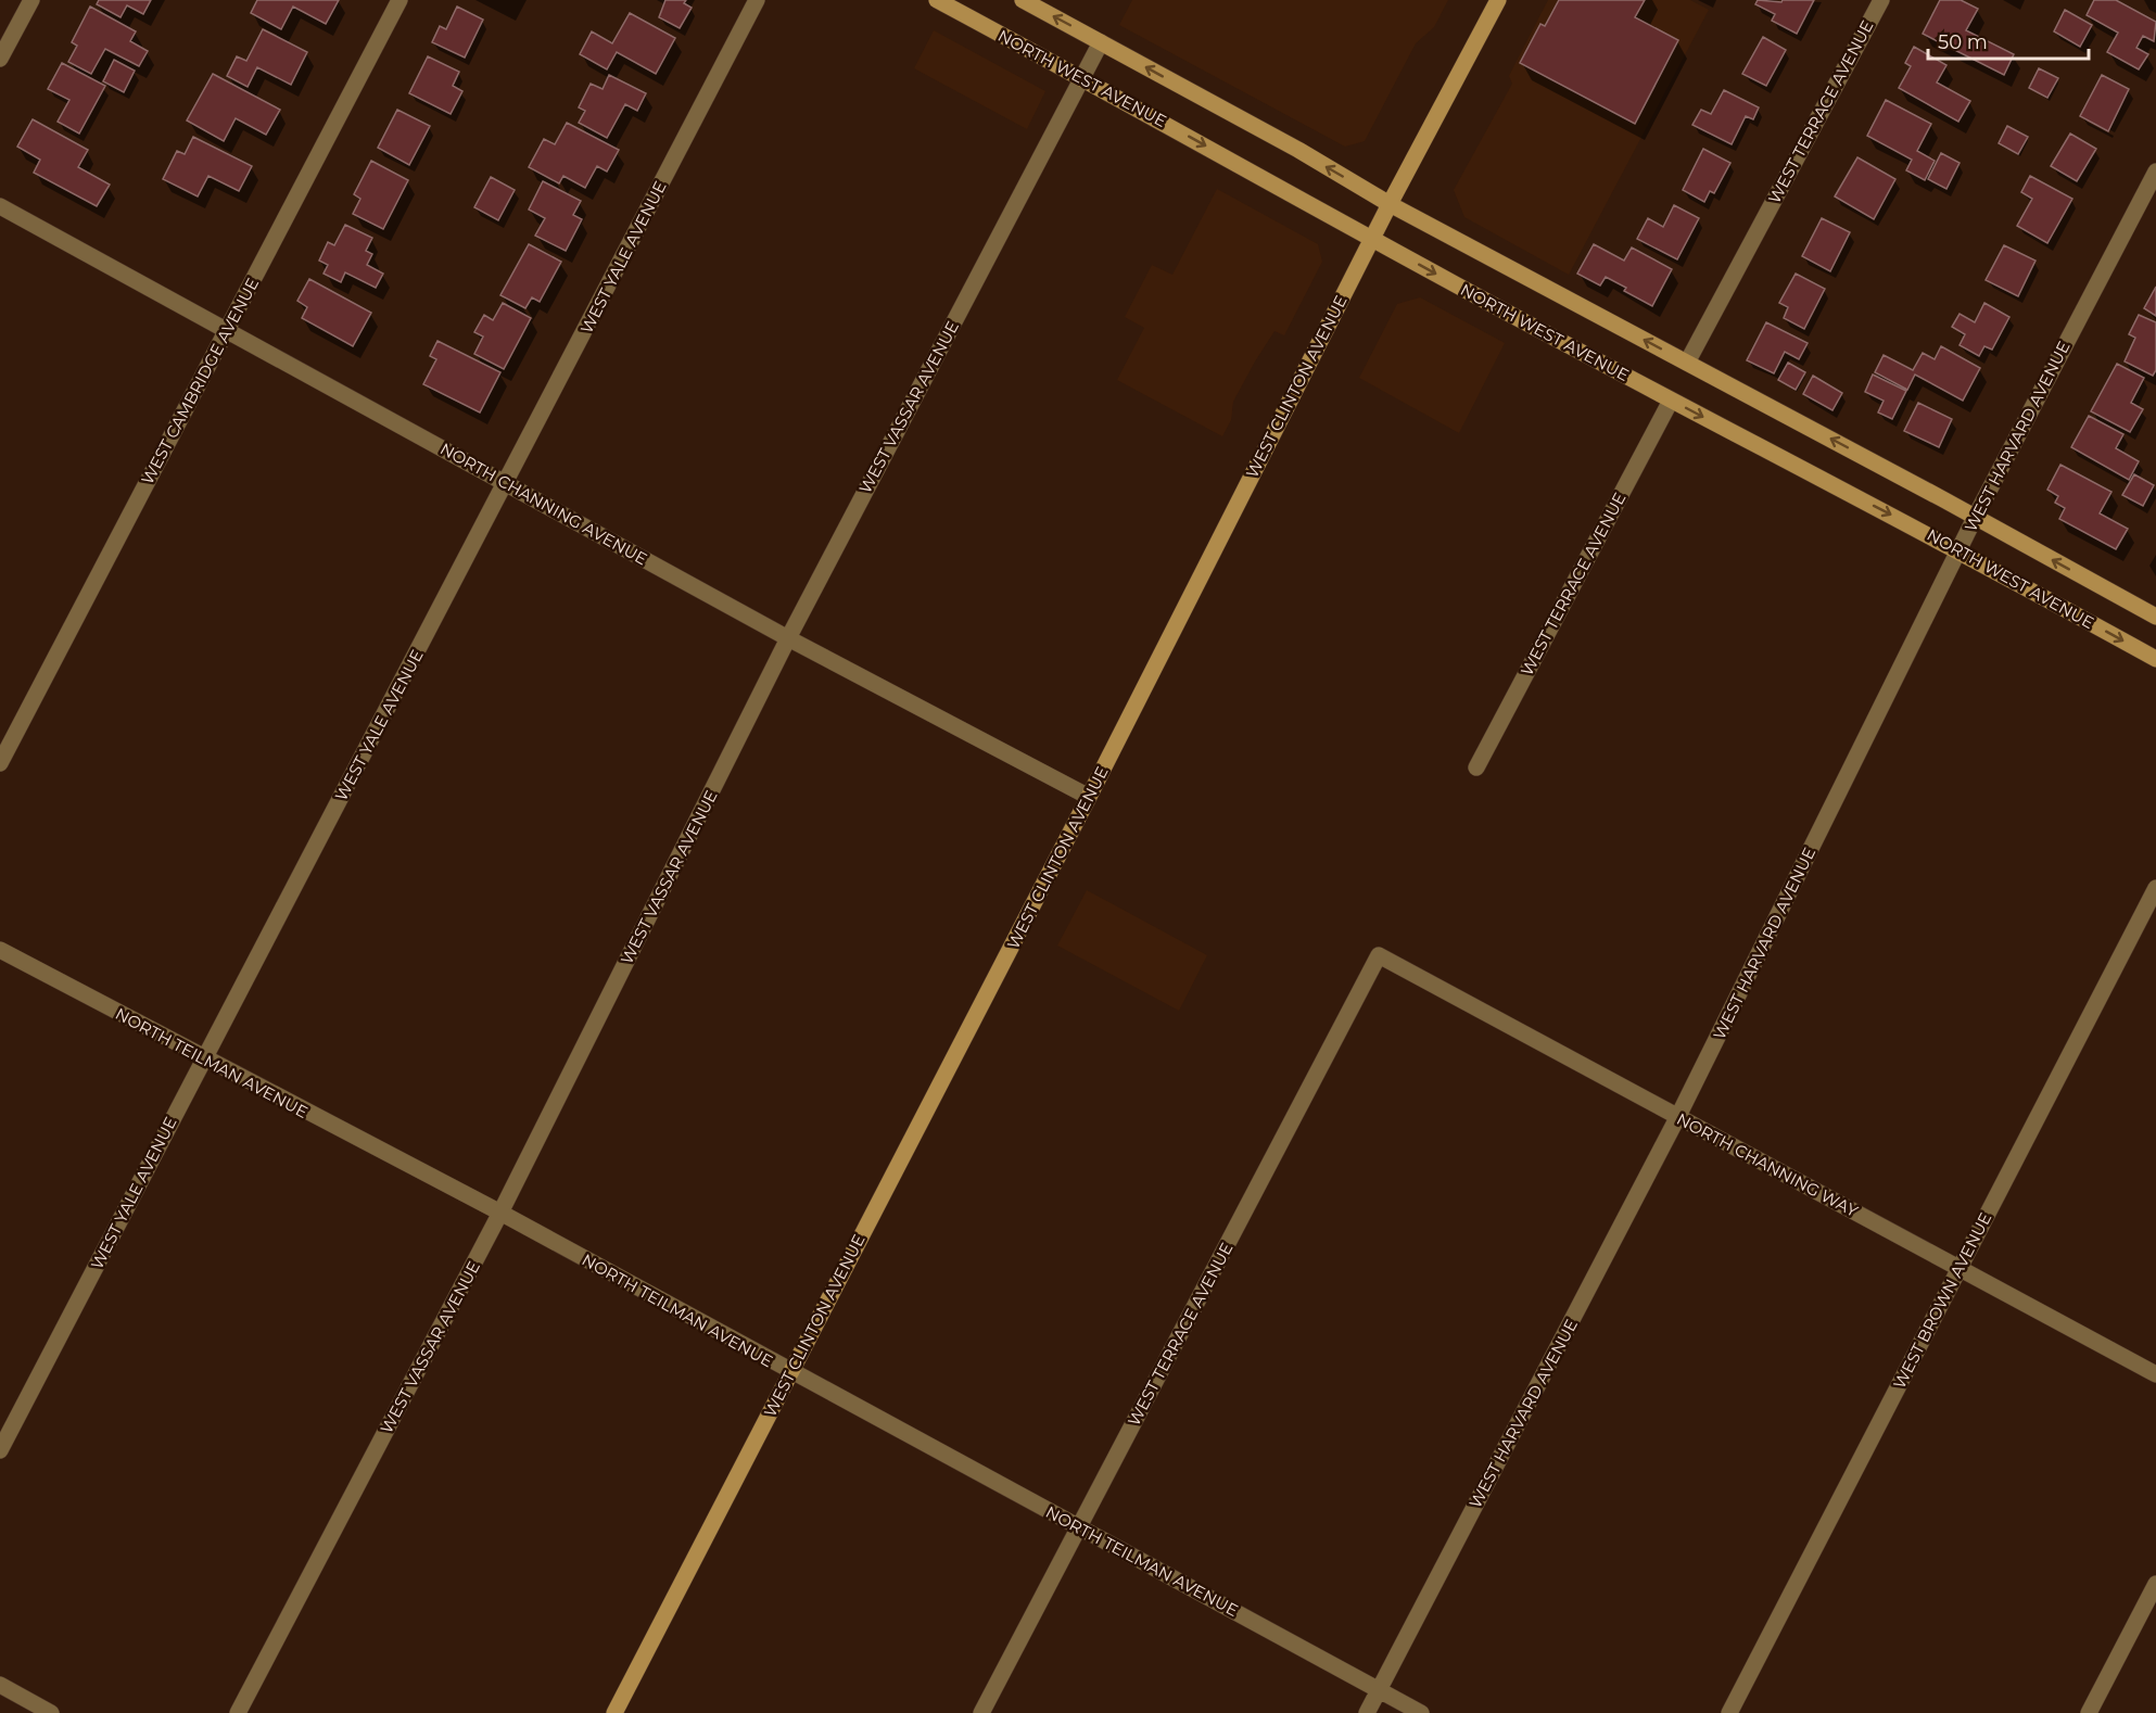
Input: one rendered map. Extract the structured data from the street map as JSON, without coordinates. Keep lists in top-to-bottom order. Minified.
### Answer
{"streets":{"main road":["NORTH WEST AVENUE","WEST CLINTON AVENUE"],"street":["WEST TERRACE AVENUE","WEST YALE AVENUE","WEST CAMBRIDGE AVENUE","WEST VASSAR AVENUE","WEST HARVARD AVENUE","NORTH CHANNING AVENUE","NORTH TEILMAN AVENUE","NORTH CHANNING WAY","WEST BROWN AVENUE"]},"crossings":[["NORTH WEST AVENUE","WEST TERRACE AVENUE"],["NORTH WEST AVENUE","WEST CLINTON AVENUE"],["NORTH WEST AVENUE","WEST VASSAR AVENUE"],["NORTH WEST AVENUE","WEST HARVARD AVENUE"],["WEST TERRACE AVENUE","NORTH TEILMAN AVENUE"],["WEST TERRACE AVENUE","NORTH CHANNING WAY"],["WEST YALE AVENUE","NORTH CHANNING AVENUE"],["WEST YALE AVENUE","NORTH TEILMAN AVENUE"],["WEST CAMBRIDGE AVENUE","NORTH CHANNING AVENUE"],["WEST CLINTON AVENUE","NORTH CHANNING AVENUE"],["WEST CLINTON AVENUE","NORTH TEILMAN AVENUE"],["WEST VASSAR AVENUE","NORTH CHANNING AVENUE"],["WEST VASSAR AVENUE","NORTH TEILMAN AVENUE"],["WEST HARVARD AVENUE","NORTH TEILMAN AVENUE"],["WEST HARVARD AVENUE","NORTH CHANNING WAY"],["NORTH CHANNING WAY","WEST BROWN AVENUE"]],"scale_bar":"50 m"}
